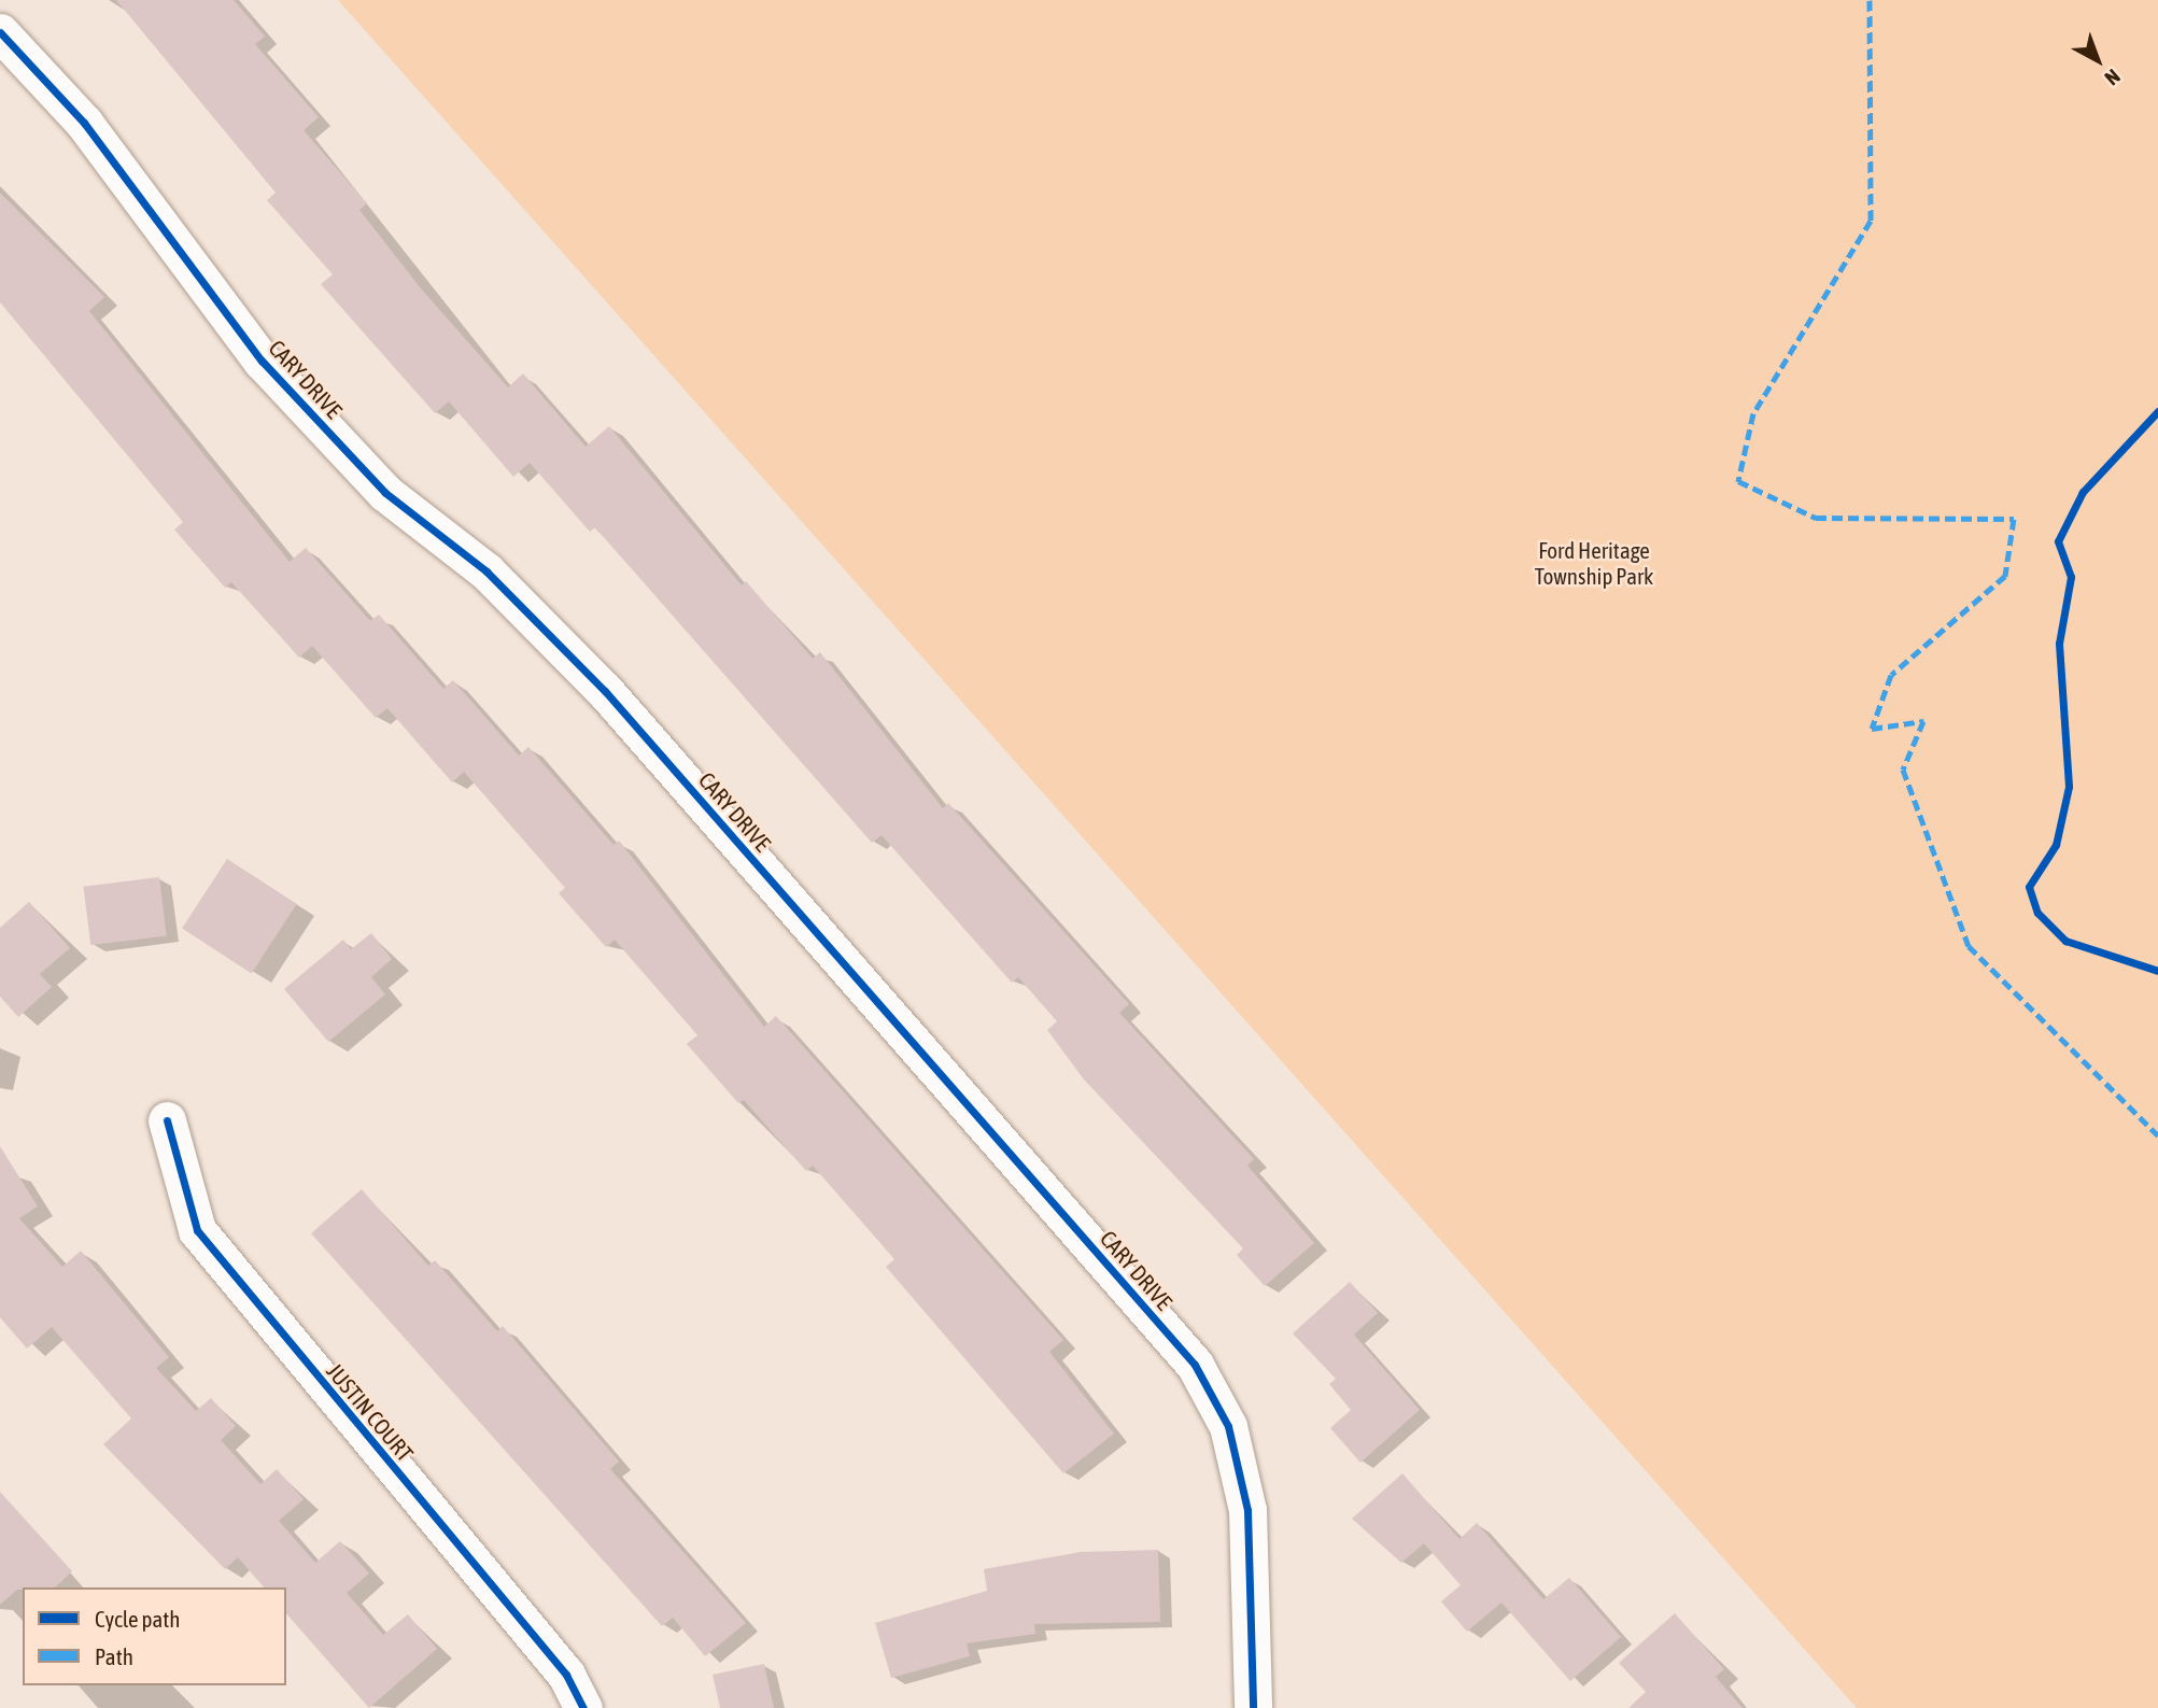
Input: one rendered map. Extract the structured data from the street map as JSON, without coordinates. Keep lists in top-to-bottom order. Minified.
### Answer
{"streets":{"street":["CARY DRIVE","JUSTIN COURT"]},"parks":["Ford Heritage Township Park"],"legend":["Cycle path","Path"],"north":"bottom right"}
